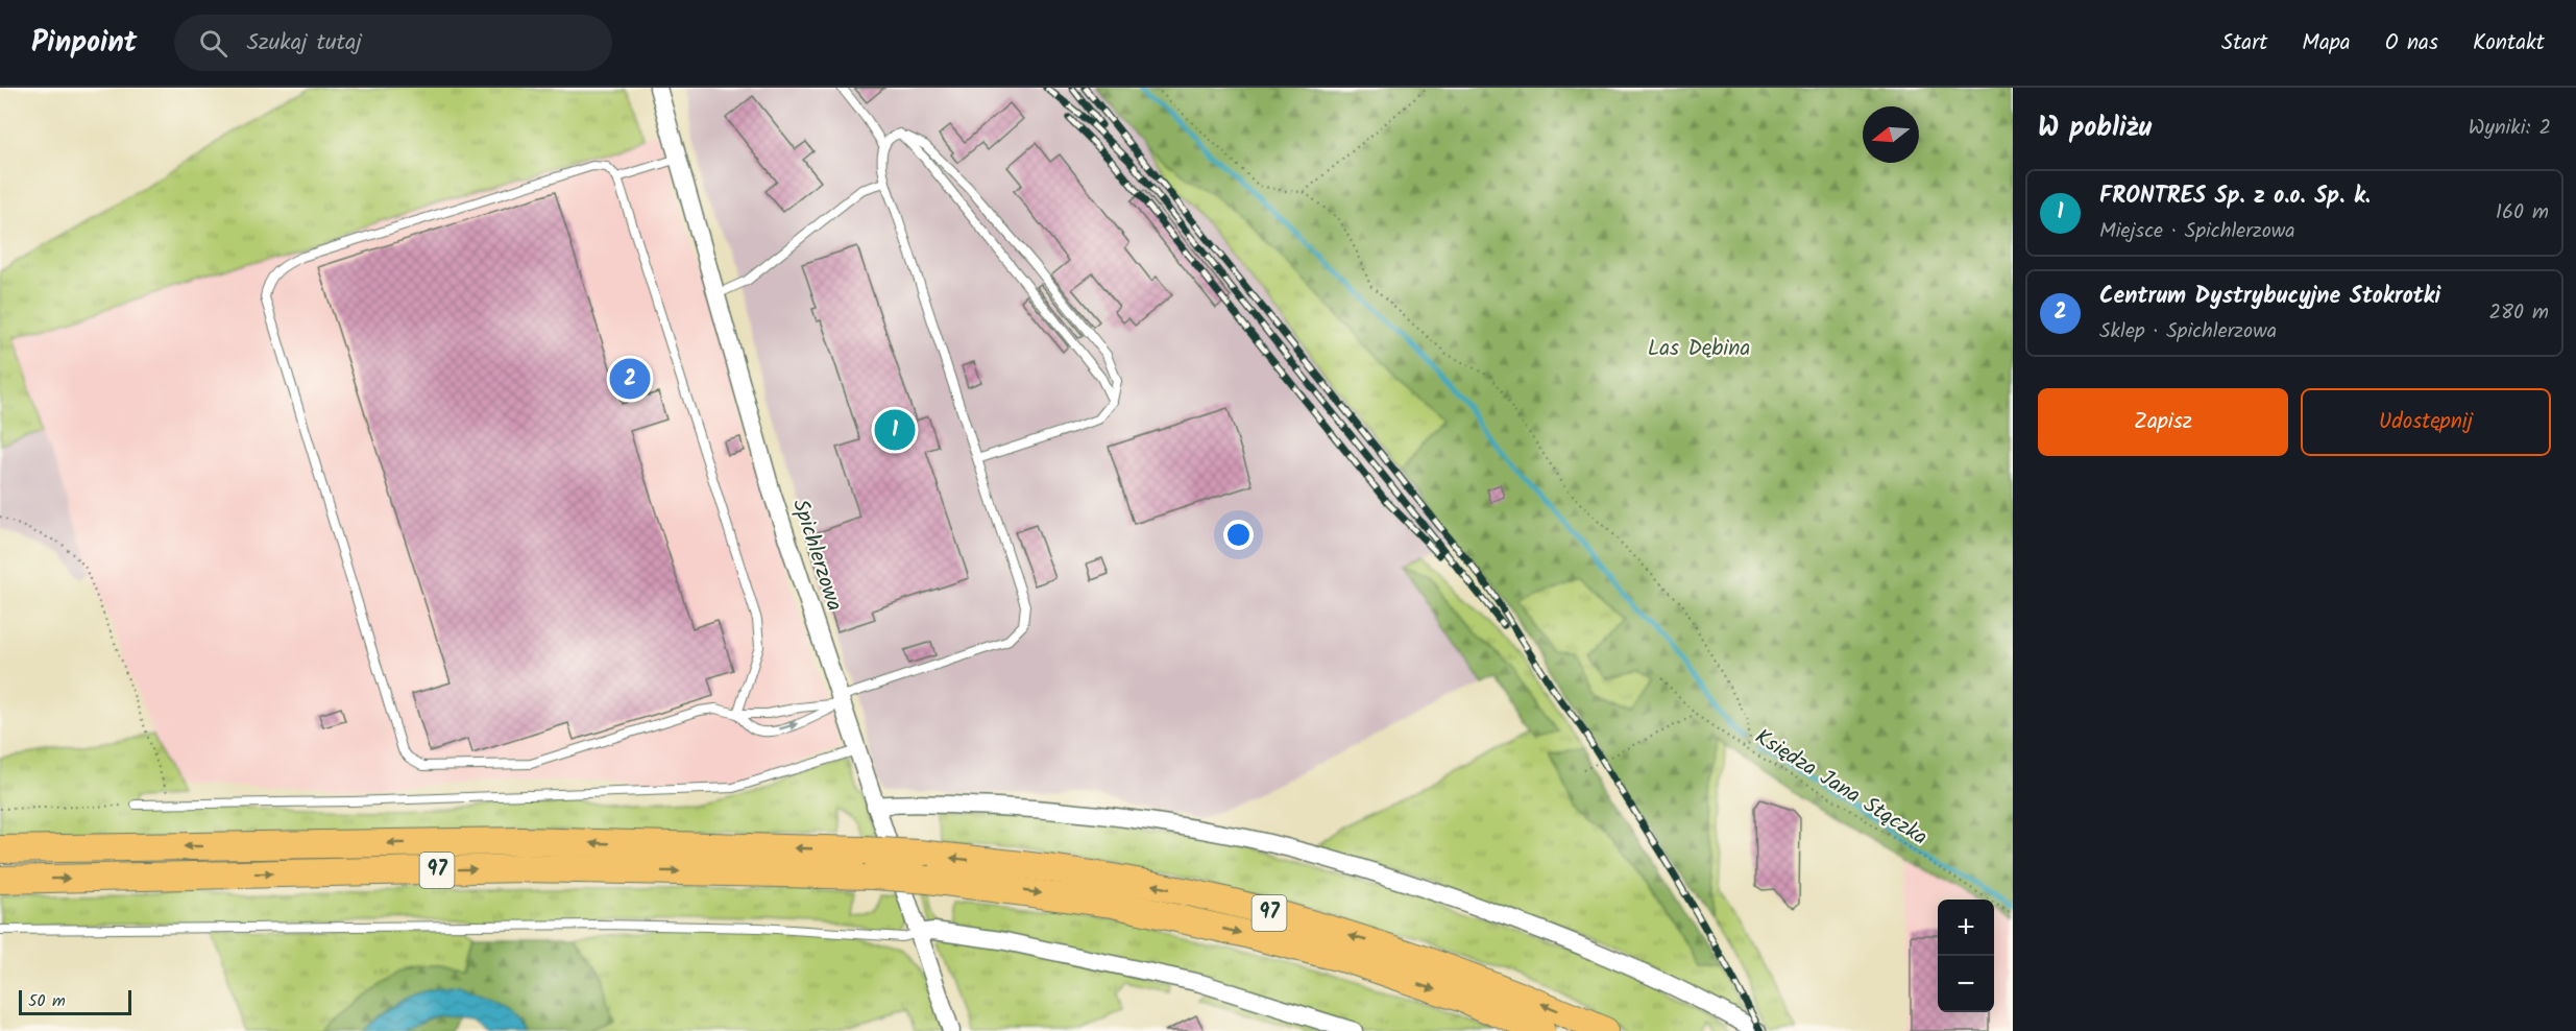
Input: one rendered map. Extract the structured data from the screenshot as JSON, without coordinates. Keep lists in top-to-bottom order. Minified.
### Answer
{"streets":{"main road":["97"],"street":["Spichlerzowa"],"path":["Księdza Jana Stączka"]},"parks":["Las Dębina"],"scale_bar":"50 m","north":"left","page":{"header":"Pinpoint","search":"Szukaj tutaj","nav":["Start","Mapa","O nas","Kontakt"],"heading":["W pobliżu","Wyniki: 2"],"list":[{"mark":"1","name":"FRONTRES Sp. z o.o. Sp. k.","note":"Miejsce · Spichlerzowa","value":"160 m"},{"mark":"2","name":"Centrum Dystrybucyjne Stokrotki","note":"Sklep · Spichlerzowa","value":"280 m"}],"pins":["2","1"],"buttons":["Zapisz","Udostępnij"],"map_buttons":["+","−"],"scale":"50 m"}}
